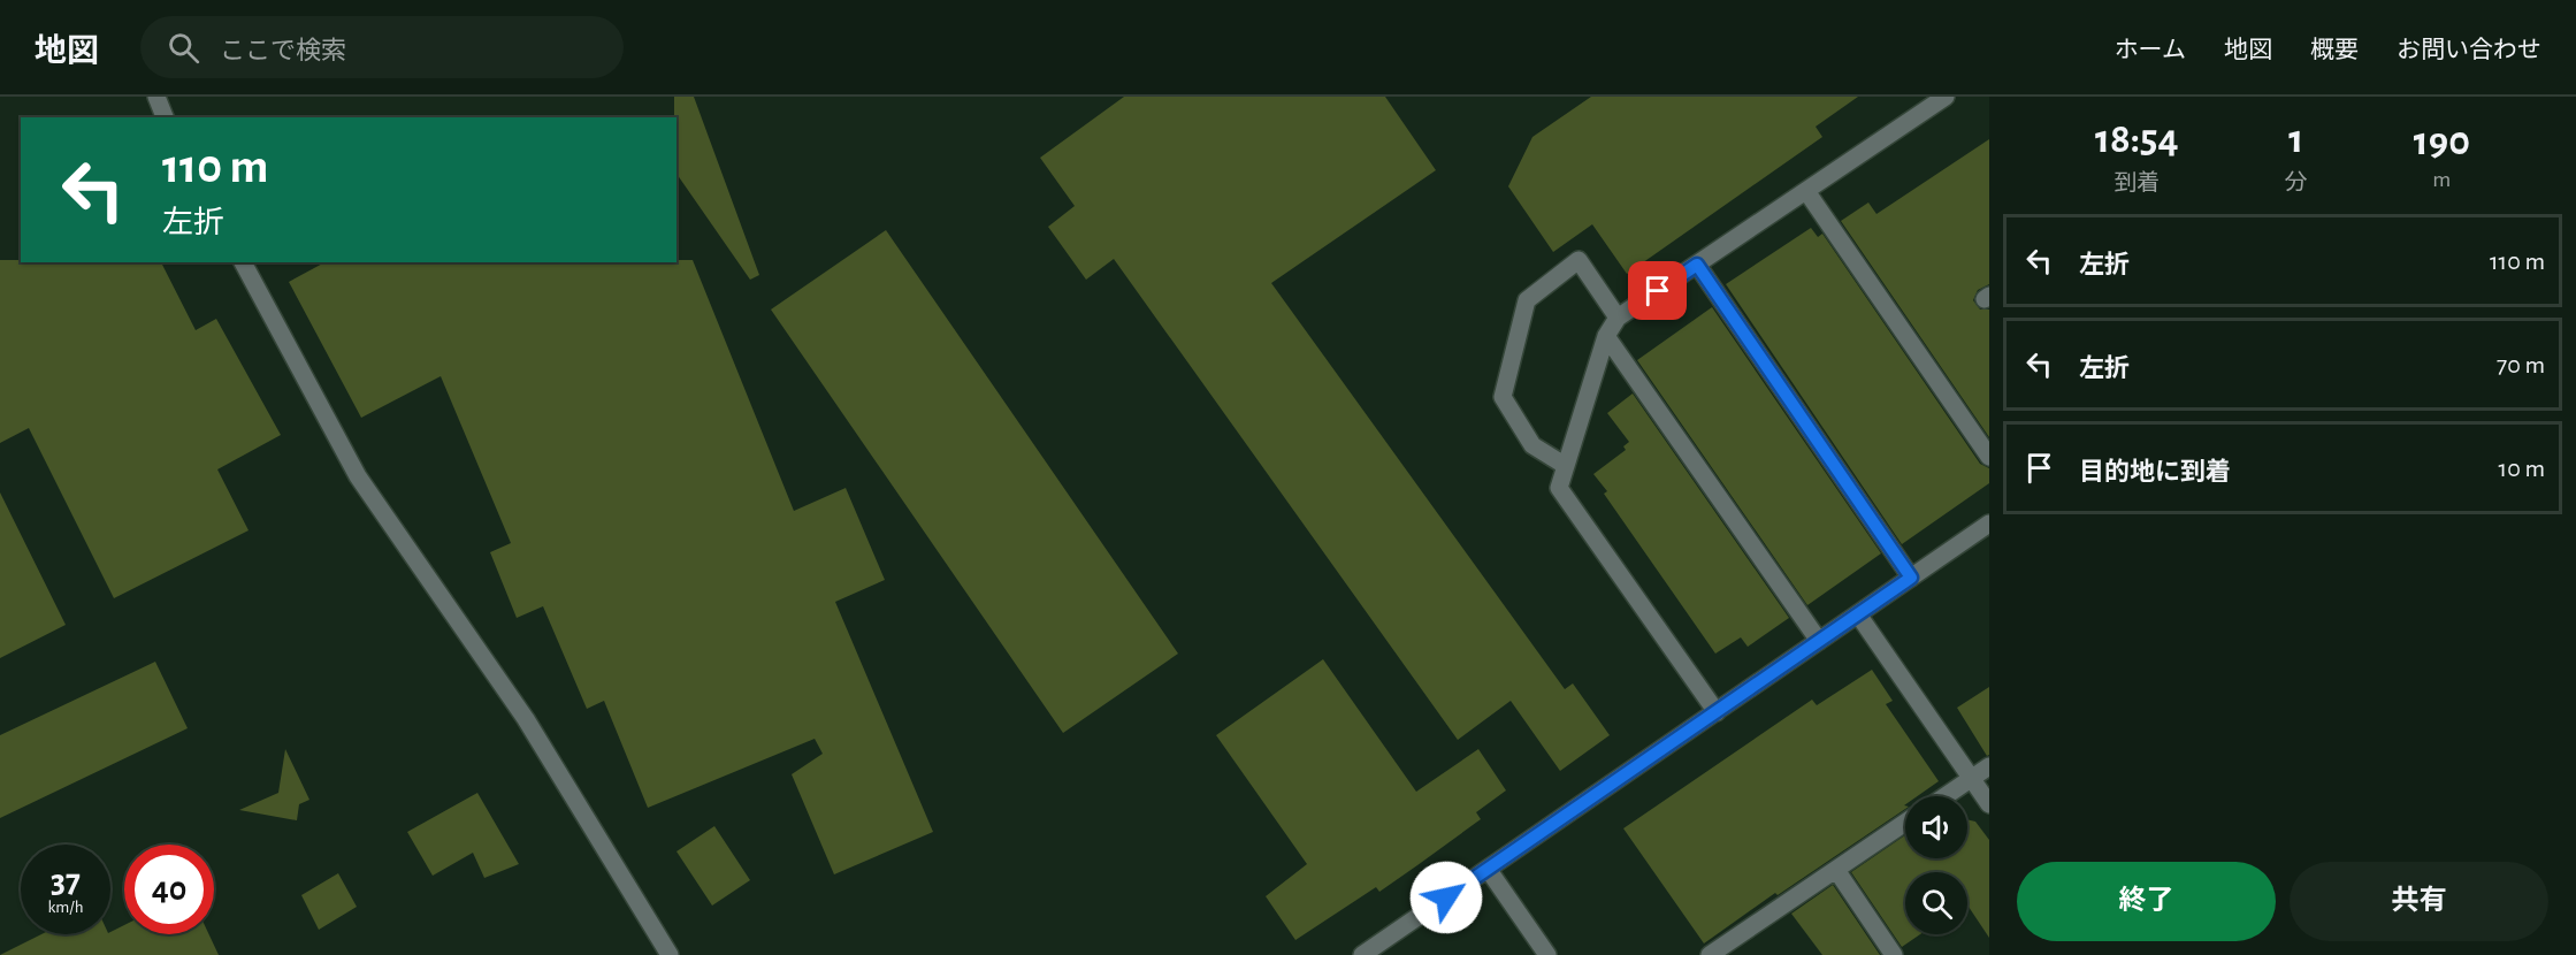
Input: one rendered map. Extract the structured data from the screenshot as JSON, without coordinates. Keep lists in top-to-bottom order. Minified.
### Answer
{"page":{"header":"地図","search":"ここで検索","nav":["ホーム","地図","概要","お問い合わせ"],"eta":["18:54","到着","1","分","190","m"],"turn":["110 m","左折"],"list":[{"name":"左折","value":"110 m"},{"name":"左折","value":"70 m"},{"name":"目的地に到着","value":"10 m"}],"speed":"37 km/h","limit":"40","buttons":["終了","共有"]}}
